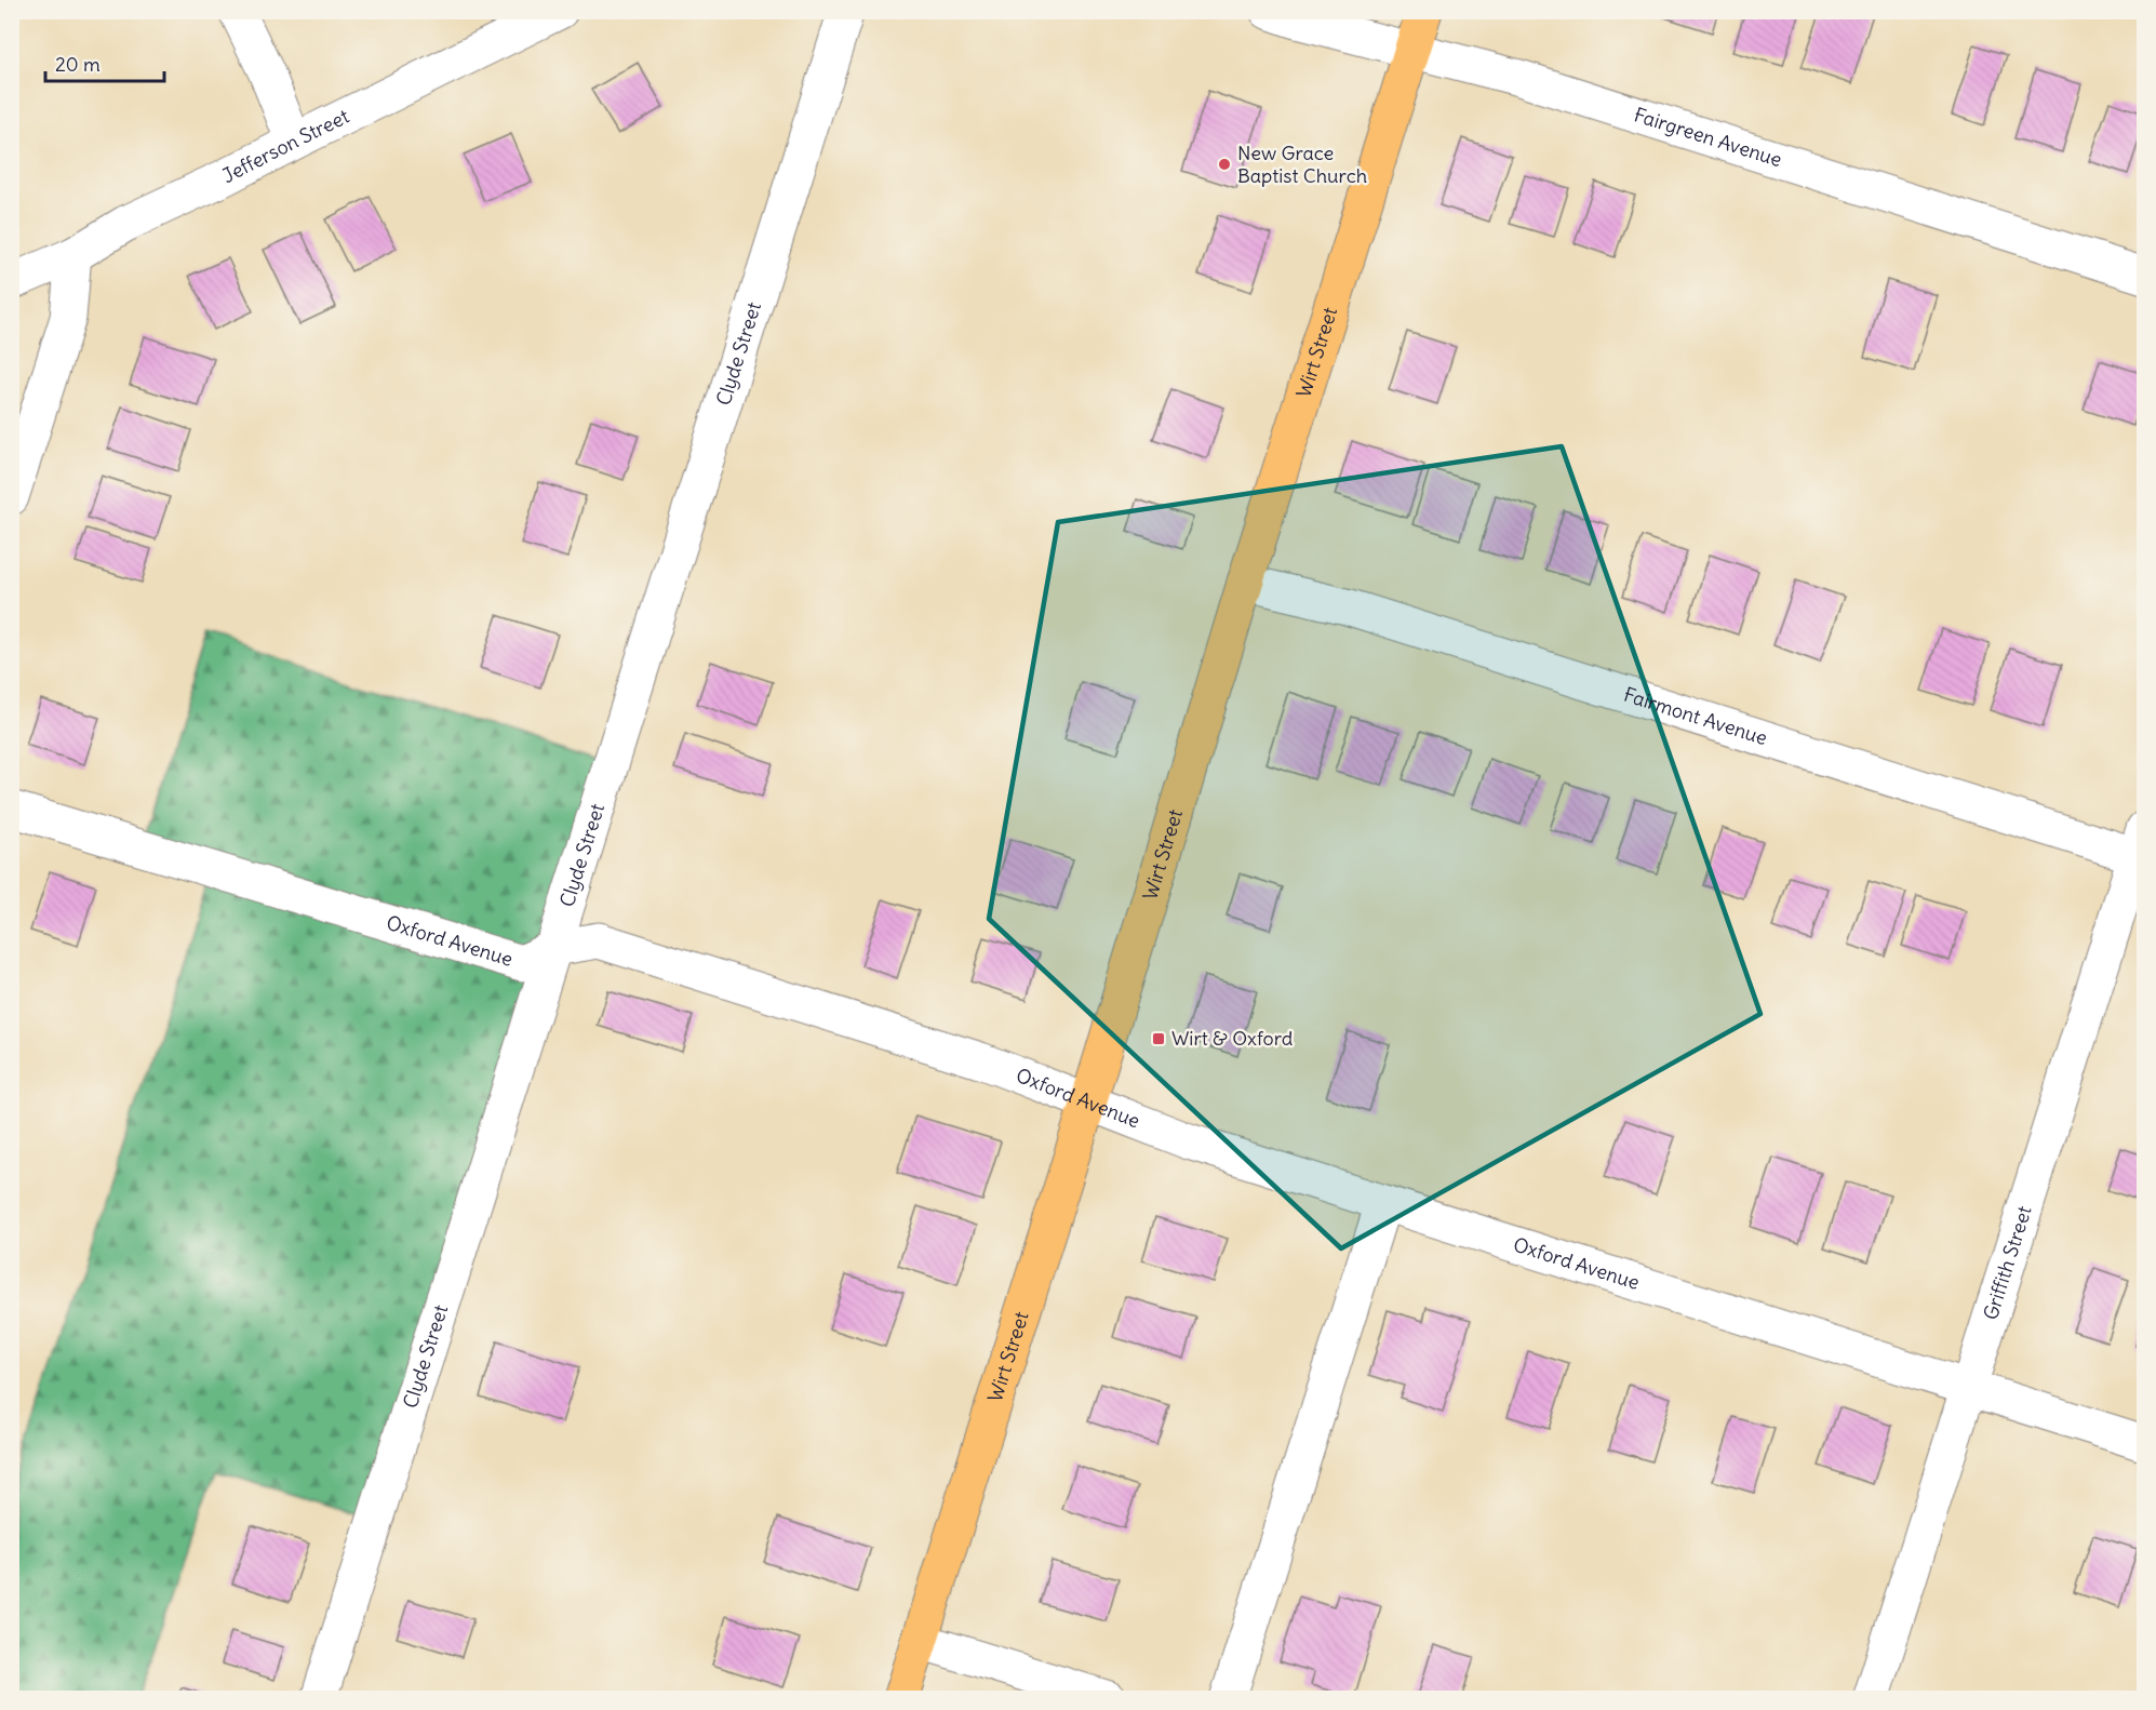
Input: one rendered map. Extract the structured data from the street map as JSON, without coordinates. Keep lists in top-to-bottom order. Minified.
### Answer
{"streets":{"main road":["Wirt Street"],"street":["Fairgreen Avenue","Jefferson Street","Clyde Street","Fairmont Avenue","Oxford Avenue","Griffith Street"]},"crossings":[["Fairgreen Avenue","Wirt Street"],["Wirt Street","Fairmont Avenue"],["Wirt Street","Oxford Avenue"],["Clyde Street","Oxford Avenue"],["Fairmont Avenue","Griffith Street"],["Oxford Avenue","Griffith Street"]],"places":{"other":["New Grace Baptist Church"],"transit":["Wirt & Oxford"]},"scale_bar":"20 m"}
